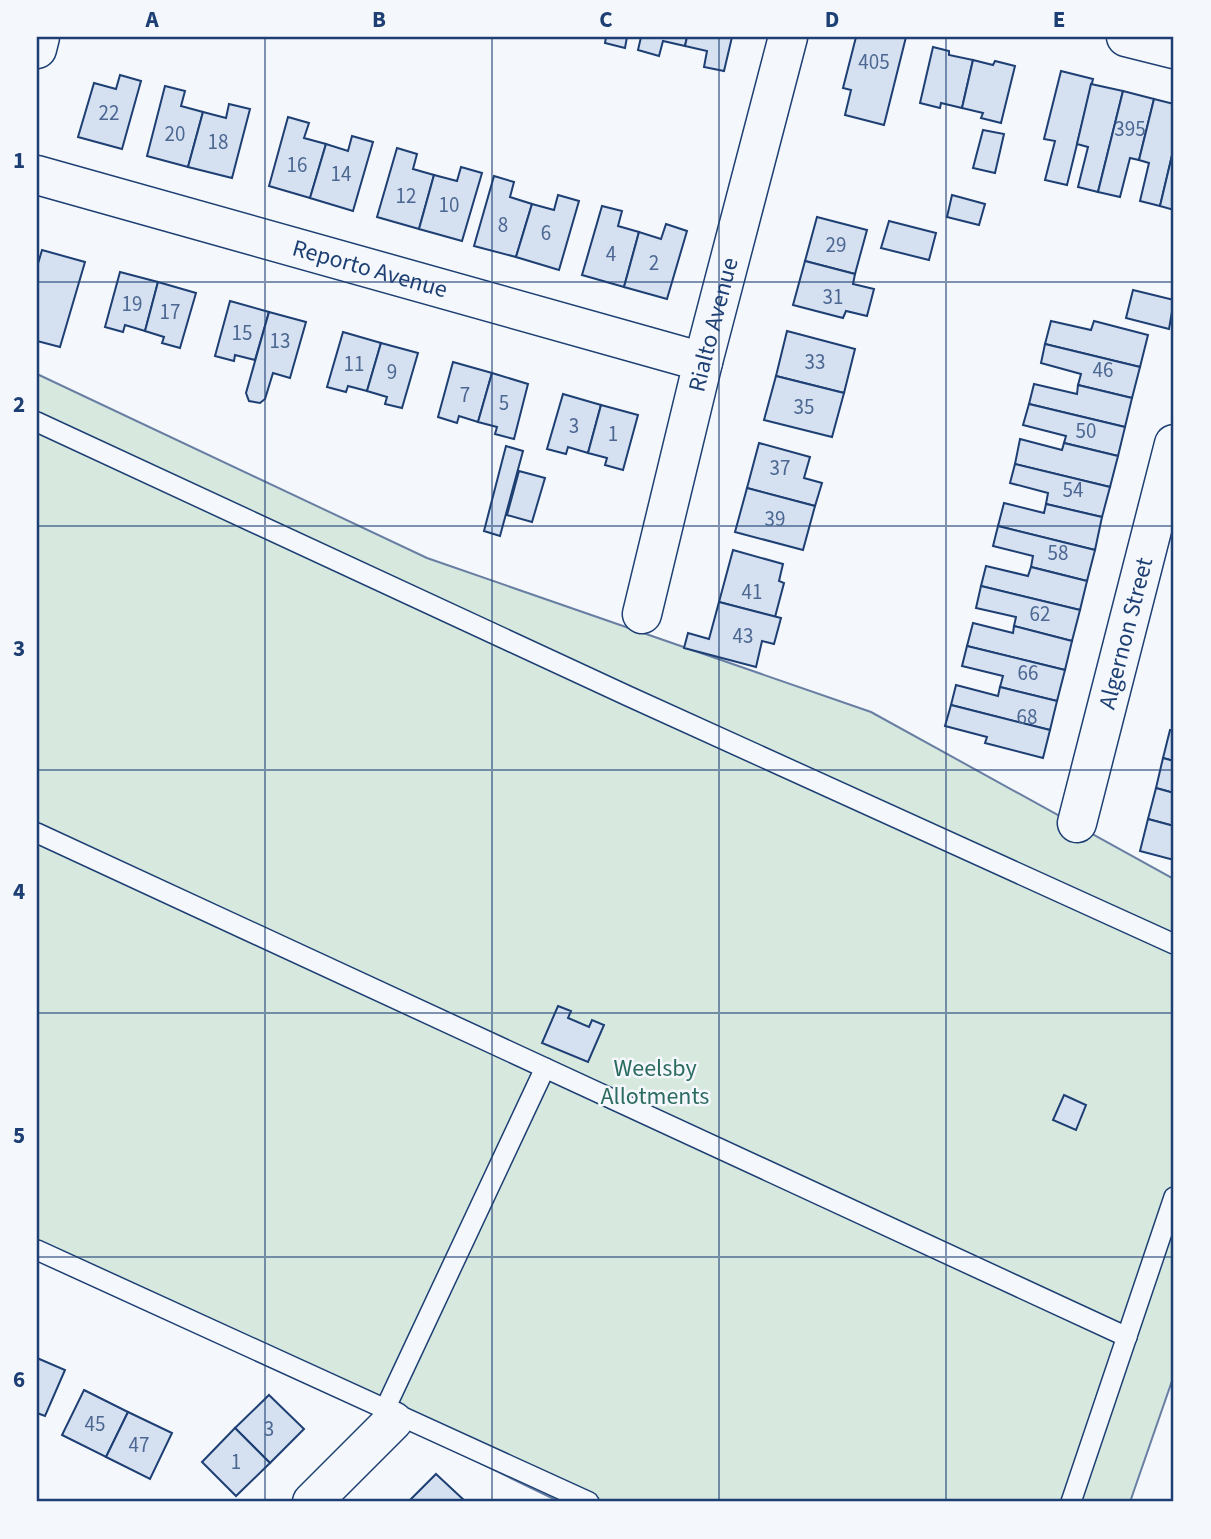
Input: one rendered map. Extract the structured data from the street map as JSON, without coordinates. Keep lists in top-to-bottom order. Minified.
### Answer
{"streets":{"street":["Reporto Avenue","Rialto Avenue","Algernon Street"]},"crossings":[["Reporto Avenue","Rialto Avenue"]],"parks":["Weelsby Allotments"],"house_numbers":["405","22","395","20","18","16","14","12","10","8","6","29","4","2","31","19","17","15","13","33","11","46","9","7","5","35","3","50","1","37","54","39","58","41","62","43","66","68","45","3","47","1"],"grid":{"columns":["A","B","C","D","E"],"rows":["1","2","3","4","5","6"]}}
